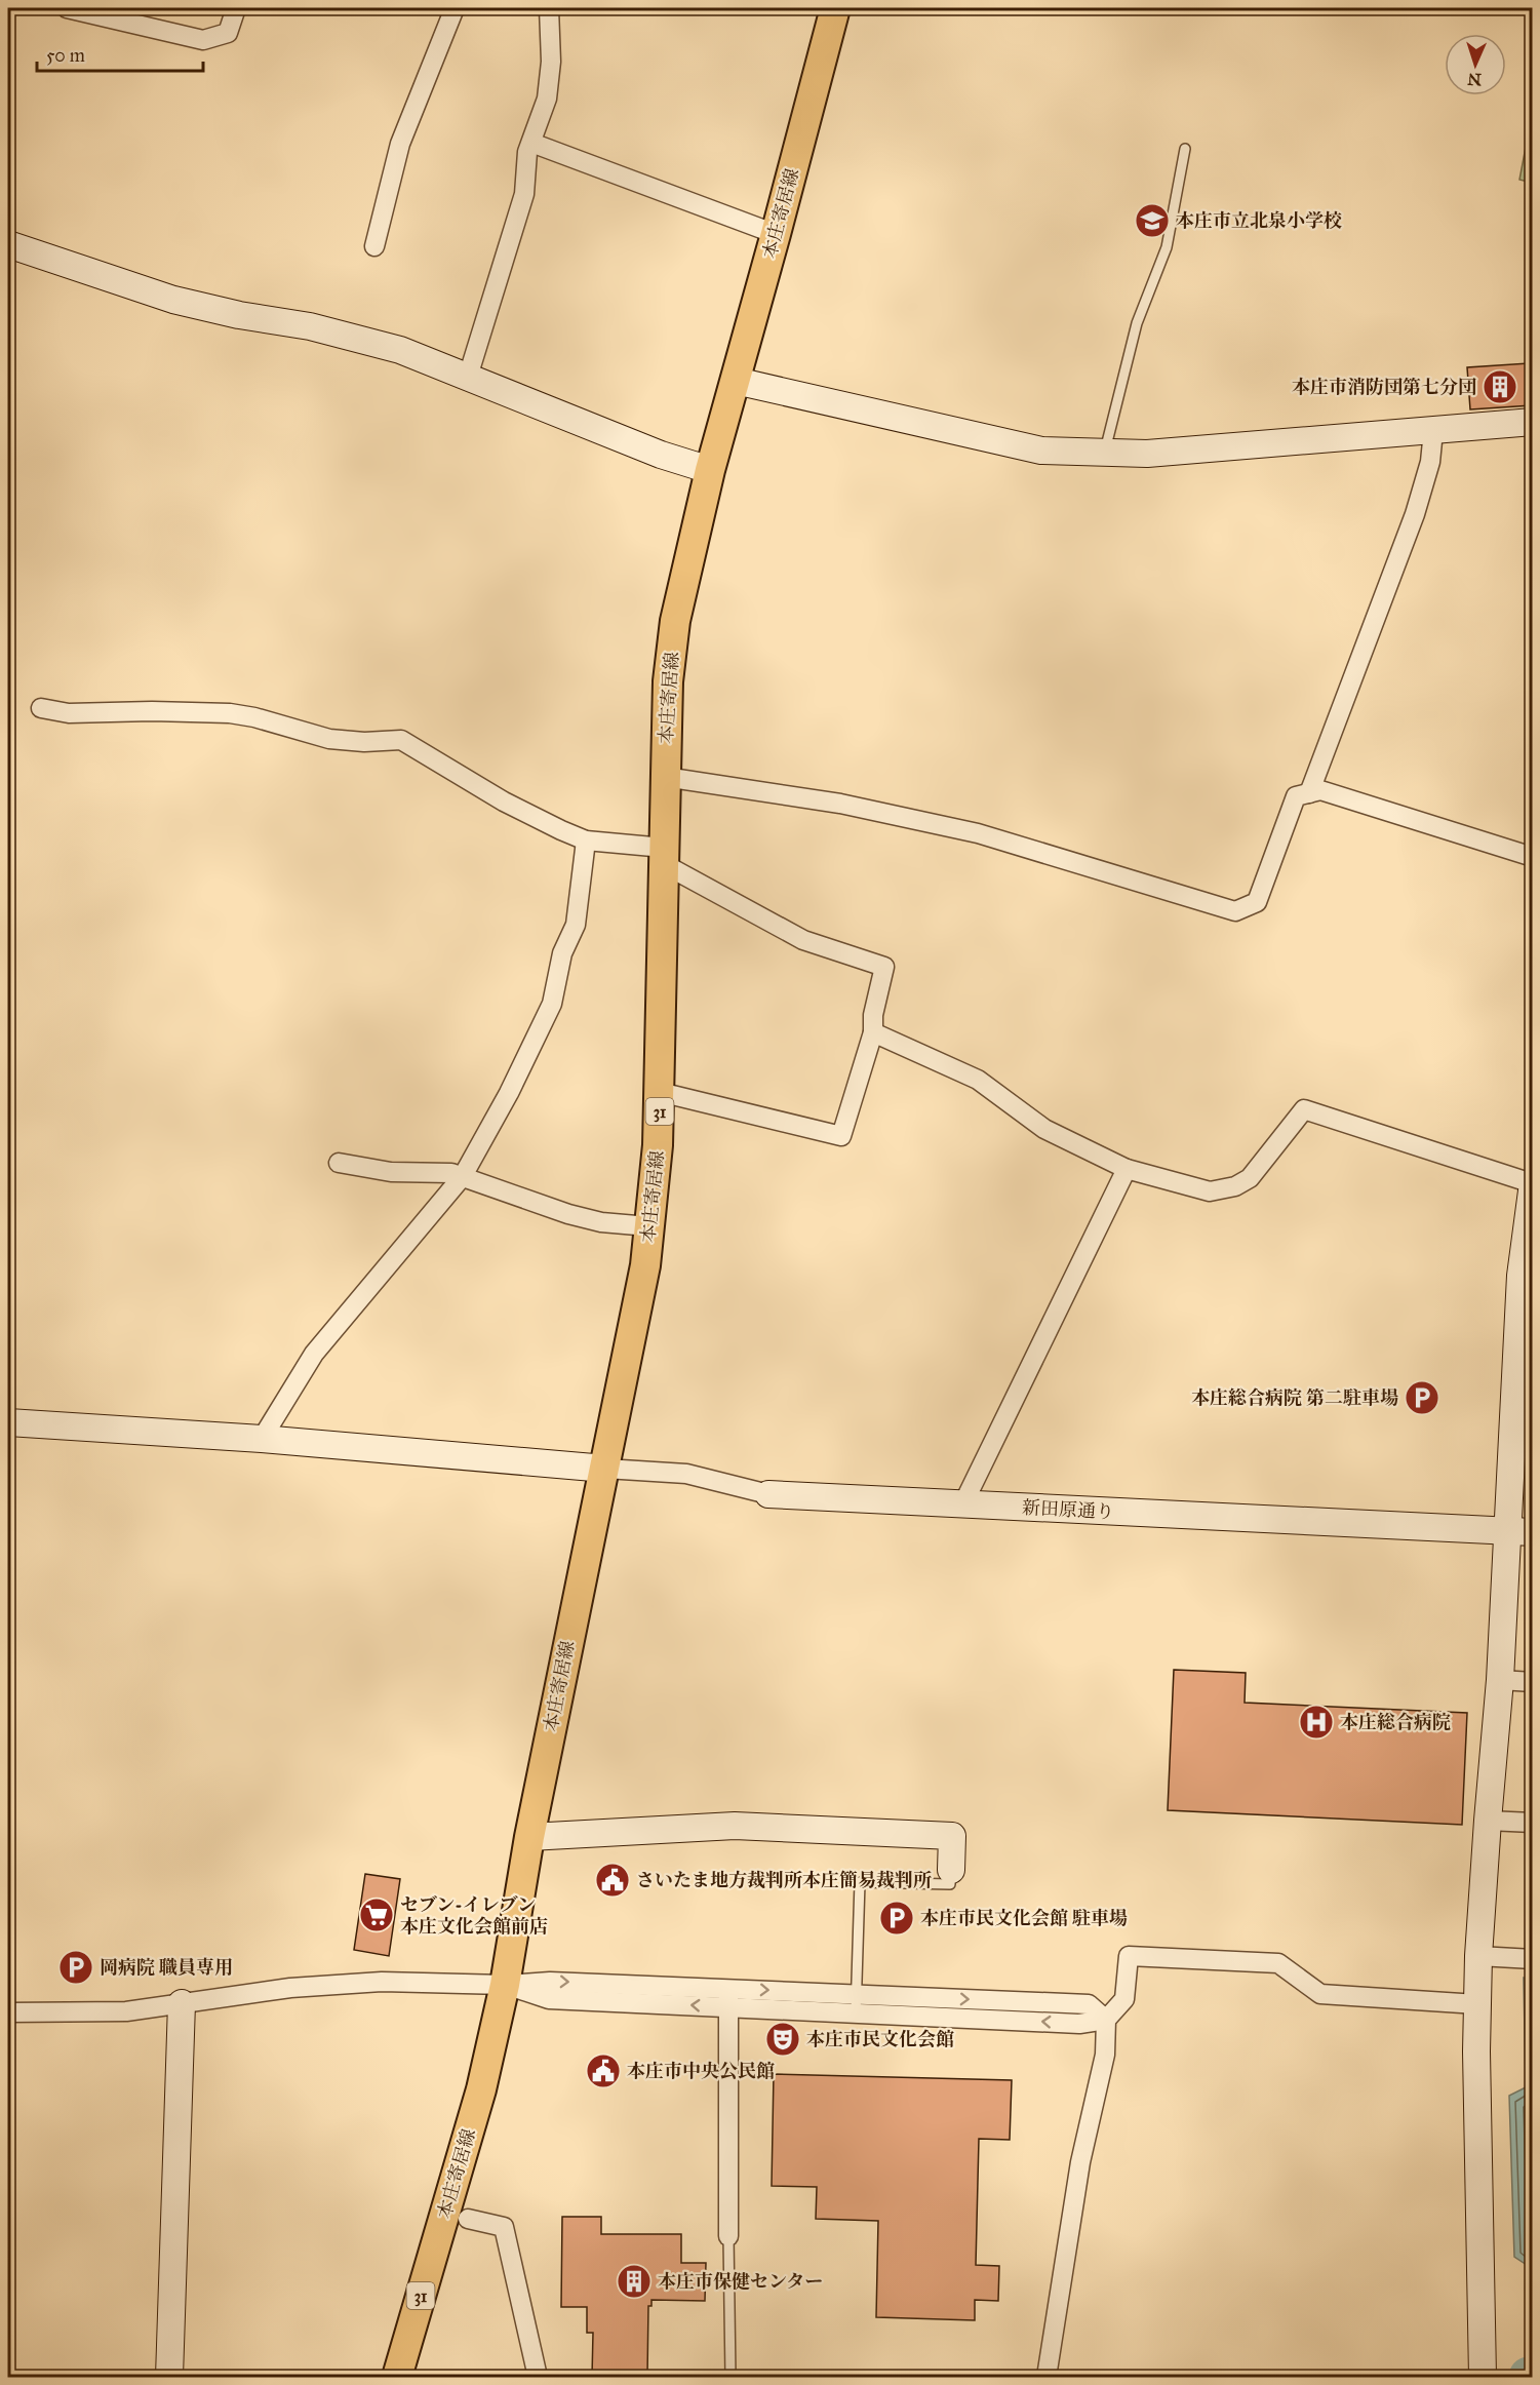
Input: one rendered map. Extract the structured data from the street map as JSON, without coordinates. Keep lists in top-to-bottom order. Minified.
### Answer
{"streets":{"main road":["本庄寄居線","31"],"street":["新田原通り"]},"crossings":[["本庄寄居線","新田原通り"]],"places":{"school or university":["本庄市立北泉小学校"],"building":["本庄市消防団第七分団","本庄市保健センター"],"parking":["本庄総合病院 第二駐車場","本庄市民文化会館 駐車場","岡病院 職員専用"],"hospital":["本庄総合病院"],"public building":["さいたま地方裁判所本庄簡易裁判所","本庄市中央公民館"],"supermarket":["セブン-イレブン 本庄文化会館前店"],"theatre":["本庄市民文化会館"]},"scale_bar":"50 m","north":"bottom"}
